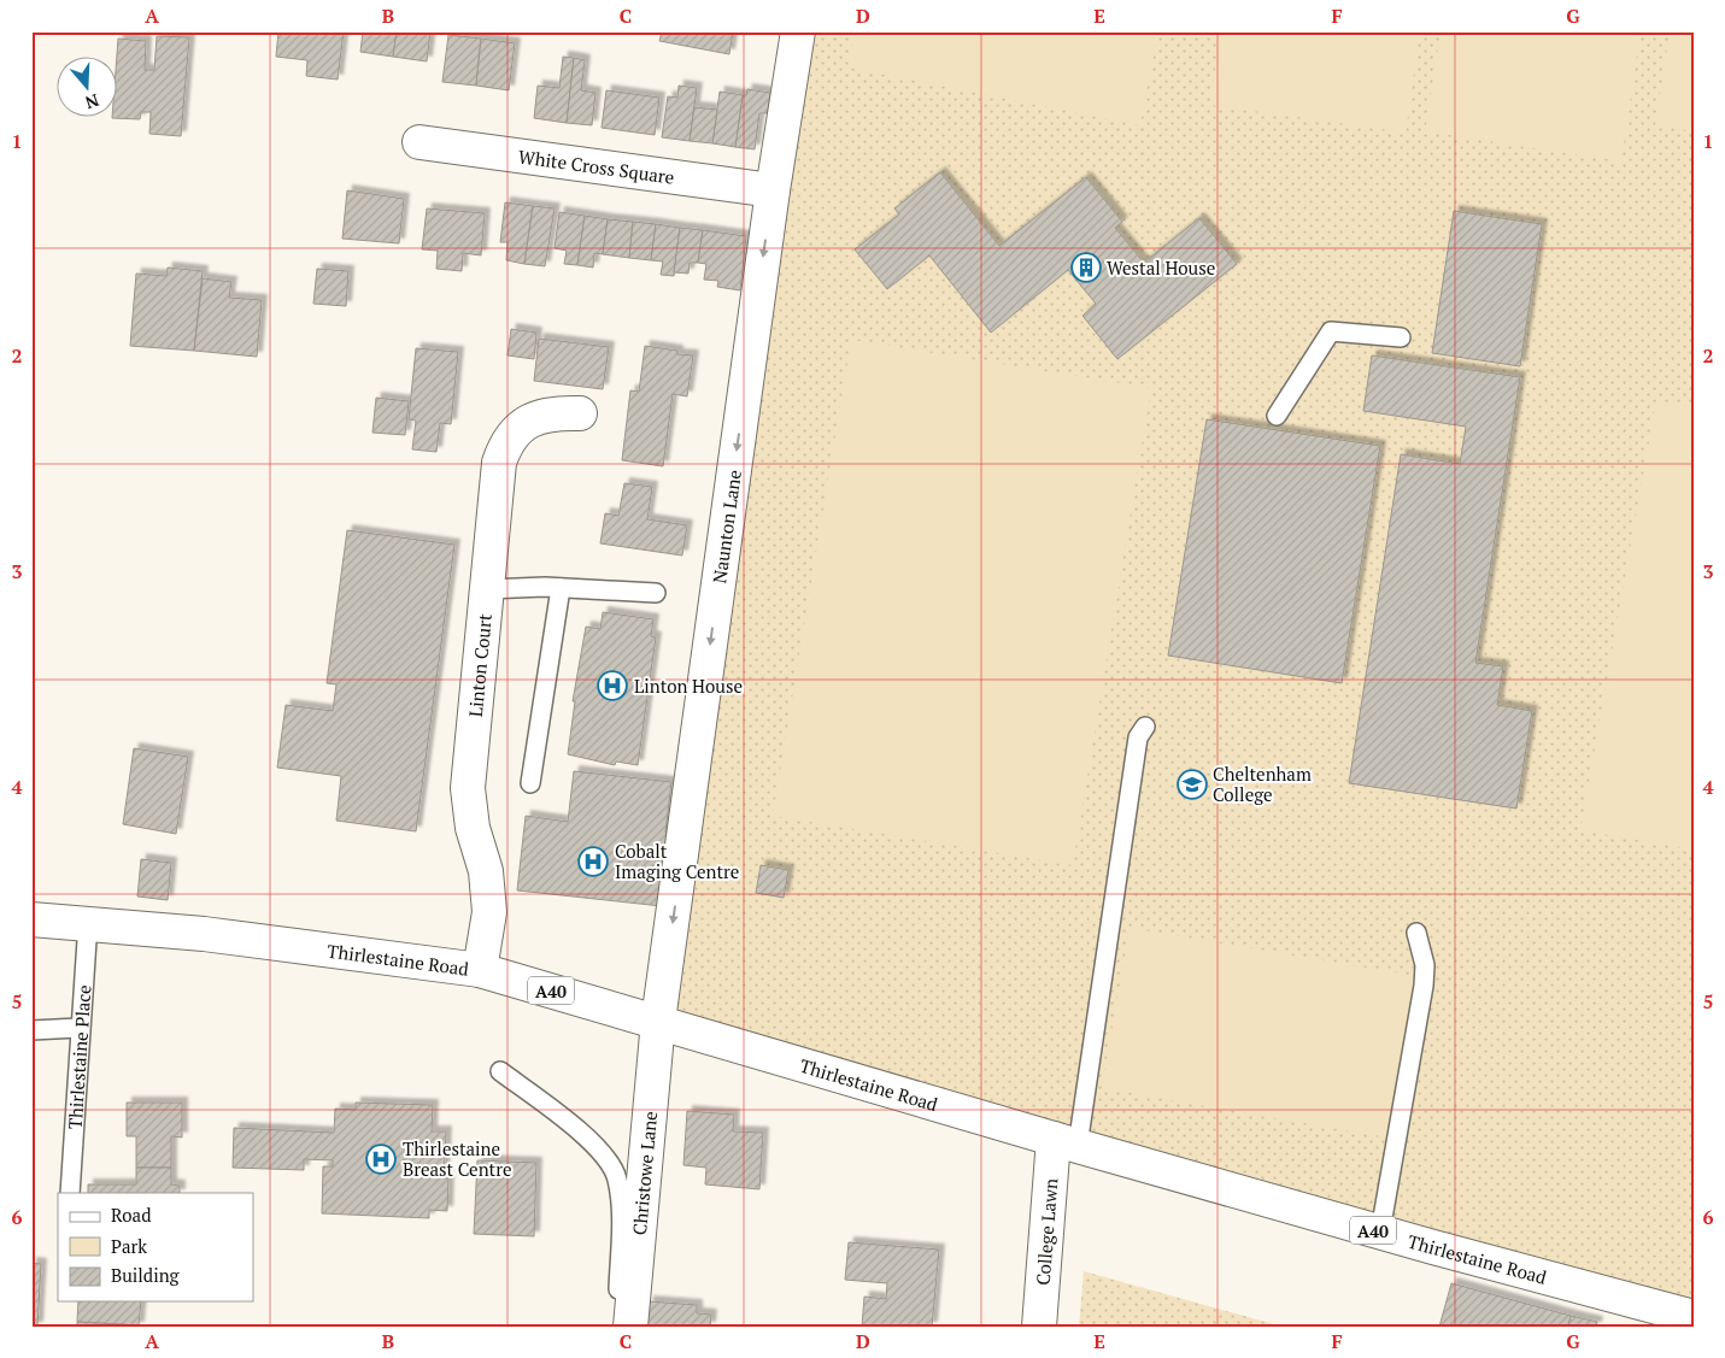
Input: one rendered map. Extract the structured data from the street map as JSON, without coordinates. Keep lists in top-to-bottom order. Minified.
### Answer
{"streets":{"main road":["White Cross Square","Naunton Lane","Linton Court","Thirlestaine Road","A40","Christowe Lane","College Lawn"],"lane":["Thirlestaine Place"]},"crossings":[["White Cross Square","Naunton Lane"],["Naunton Lane","Thirlestaine Road"],["Naunton Lane","Christowe Lane"],["Linton Court","Thirlestaine Road"],["Thirlestaine Road","Thirlestaine Place"],["Thirlestaine Road","Christowe Lane"],["Thirlestaine Road","College Lawn"]],"one_way":["Naunton Lane"],"places":{"building":["Westal House"],"hospital":["Linton House","Cobalt Imaging Centre","Thirlestaine Breast Centre"],"school or university":["Cheltenham College"]},"legend":["Road","Park","Building"],"north":"bottom","grid":{"columns":["A","B","C","D","E","F","G"],"rows":["1","2","3","4","5","6"]}}
